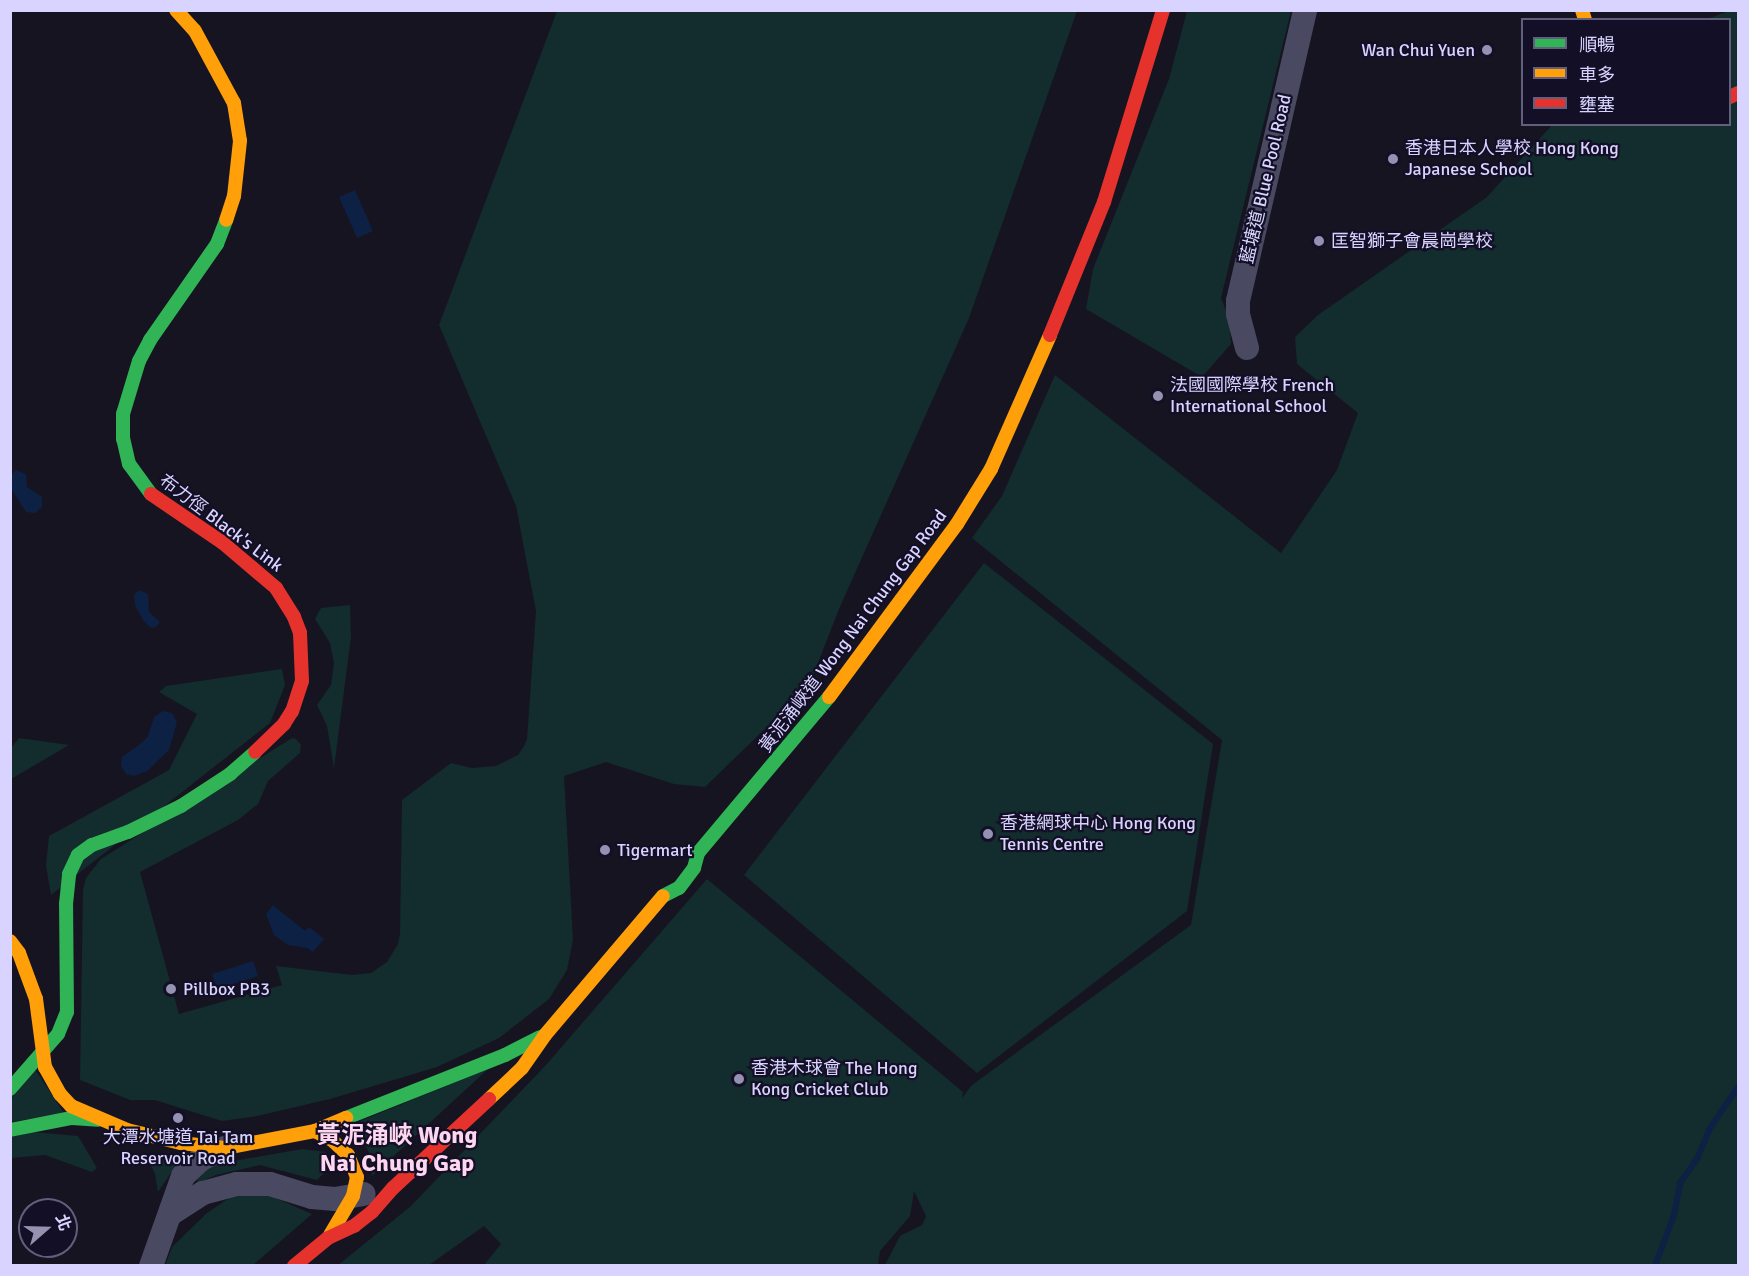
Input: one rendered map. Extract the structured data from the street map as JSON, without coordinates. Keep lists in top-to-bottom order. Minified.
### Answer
{"streets":{"main road":["布力徑 Black's Link","黃泥涌峽道 Wong Nai Chung Gap Road"],"street":["藍塘道 Blue Pool Road"]},"crossings":[["布力徑 Black's Link","黃泥涌峽道 Wong Nai Chung Gap Road"]],"districts":["黃泥涌峽 Wong Nai Chung Gap"],"places":["Wan Chui Yuen","香港日本人學校 Hong Kong Japanese School","匡智獅子會晨崗學校","法國國際學校 French International School","香港網球中心 Hong Kong Tennis Centre","Tigermart","Pillbox PB3","香港木球會 The Hong Kong Cricket Club","大潭水塘道 Tai Tam Reservoir Road"],"legend":["順暢","車多","壅塞"],"north":"right"}
